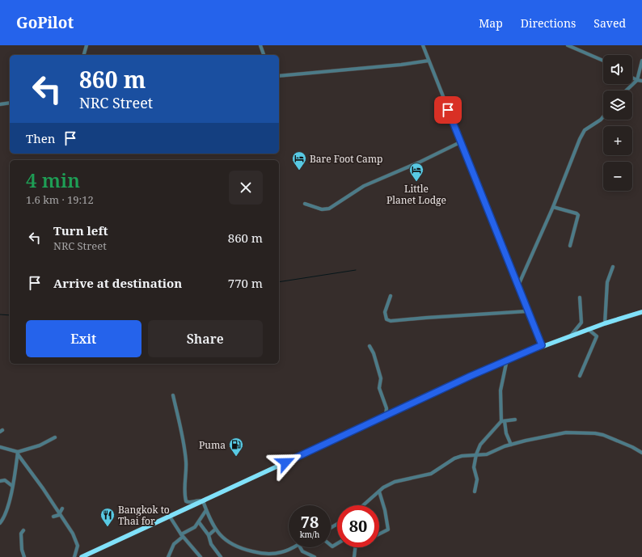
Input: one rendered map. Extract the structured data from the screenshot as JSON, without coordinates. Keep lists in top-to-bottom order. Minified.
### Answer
{"places":{"hotel":["Bare Foot Camp","Little Planet Lodge"],"fuel station":["Puma"],"restaurant":["Bangkok to Thai for"]},"page":{"header":"GoPilot","nav":["Map","Directions","Saved"],"map_buttons":["+","−"],"turn":["860 m","NRC Street"],"then":"Then","heading":["4 min","1.6 km · 19:12"],"list":[{"name":"Turn left","note":"NRC Street","value":"860 m"},{"name":"Arrive at destination","value":"770 m"}],"buttons":["Exit","Share"],"speed":"78 km/h","limit":"80"}}
